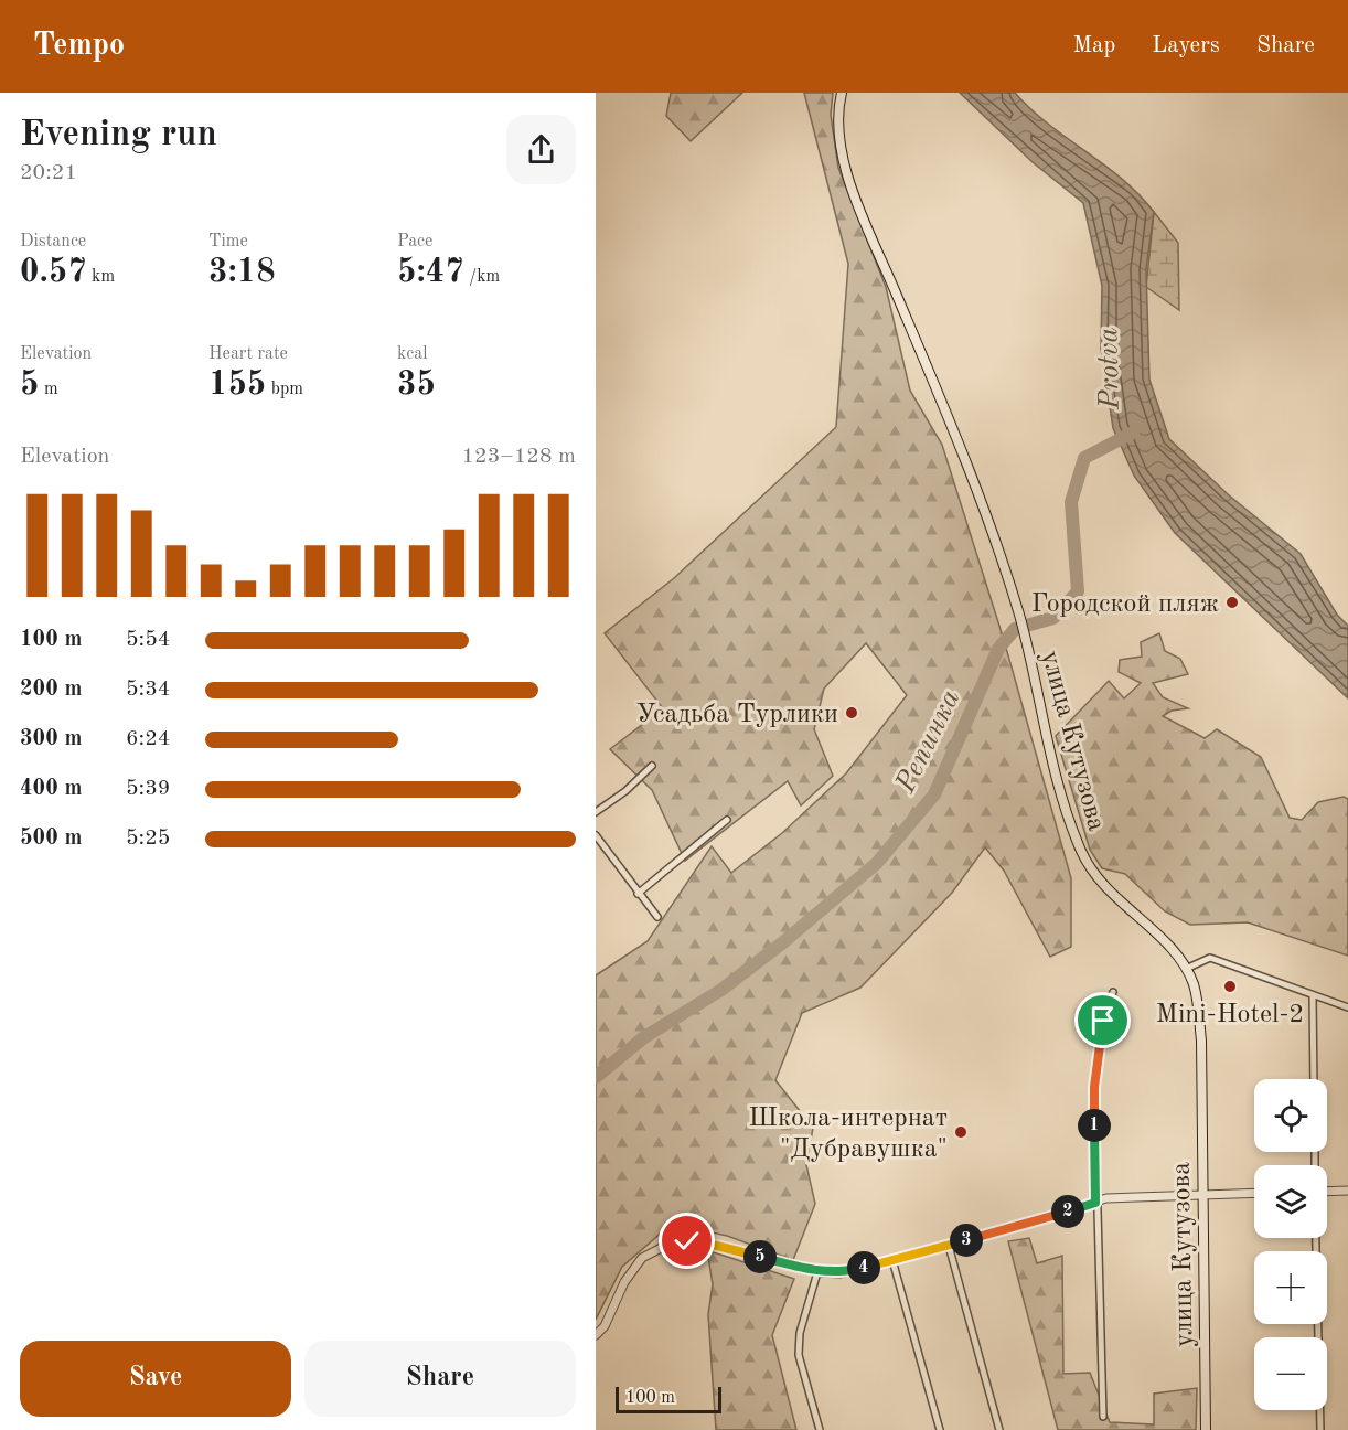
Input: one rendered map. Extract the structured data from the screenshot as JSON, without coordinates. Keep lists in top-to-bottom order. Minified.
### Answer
{"streets":{"main road":["улица Кутузова"]},"water":["Protva","Репинка"],"places":["Городской пляж","Усадьба Турлики","Mini-Hotel-2","Школа-интернат \"Дубравушка\""],"scale_bar":"100 m","page":{"header":"Tempo","nav":["Map","Layers","Share"],"heading":["Evening run","20:21"],"stats":[["Distance","0.57 km"],["Time","3:18"],["Pace","5:47 /km"],["Elevation","5 m"],["Heart rate","155 bpm"],["kcal","35"]],"chart":["Elevation","123–128 m"],"list":[{"name":"100 m","note":"5:54"},{"name":"200 m","note":"5:34"},{"name":"300 m","note":"6:24"},{"name":"400 m","note":"5:39"},{"name":"500 m","note":"5:25"}],"map_buttons":["+","−"],"pins":["1","2","3","5","4"],"buttons":["Save","Share"],"scale":"100 m"}}
